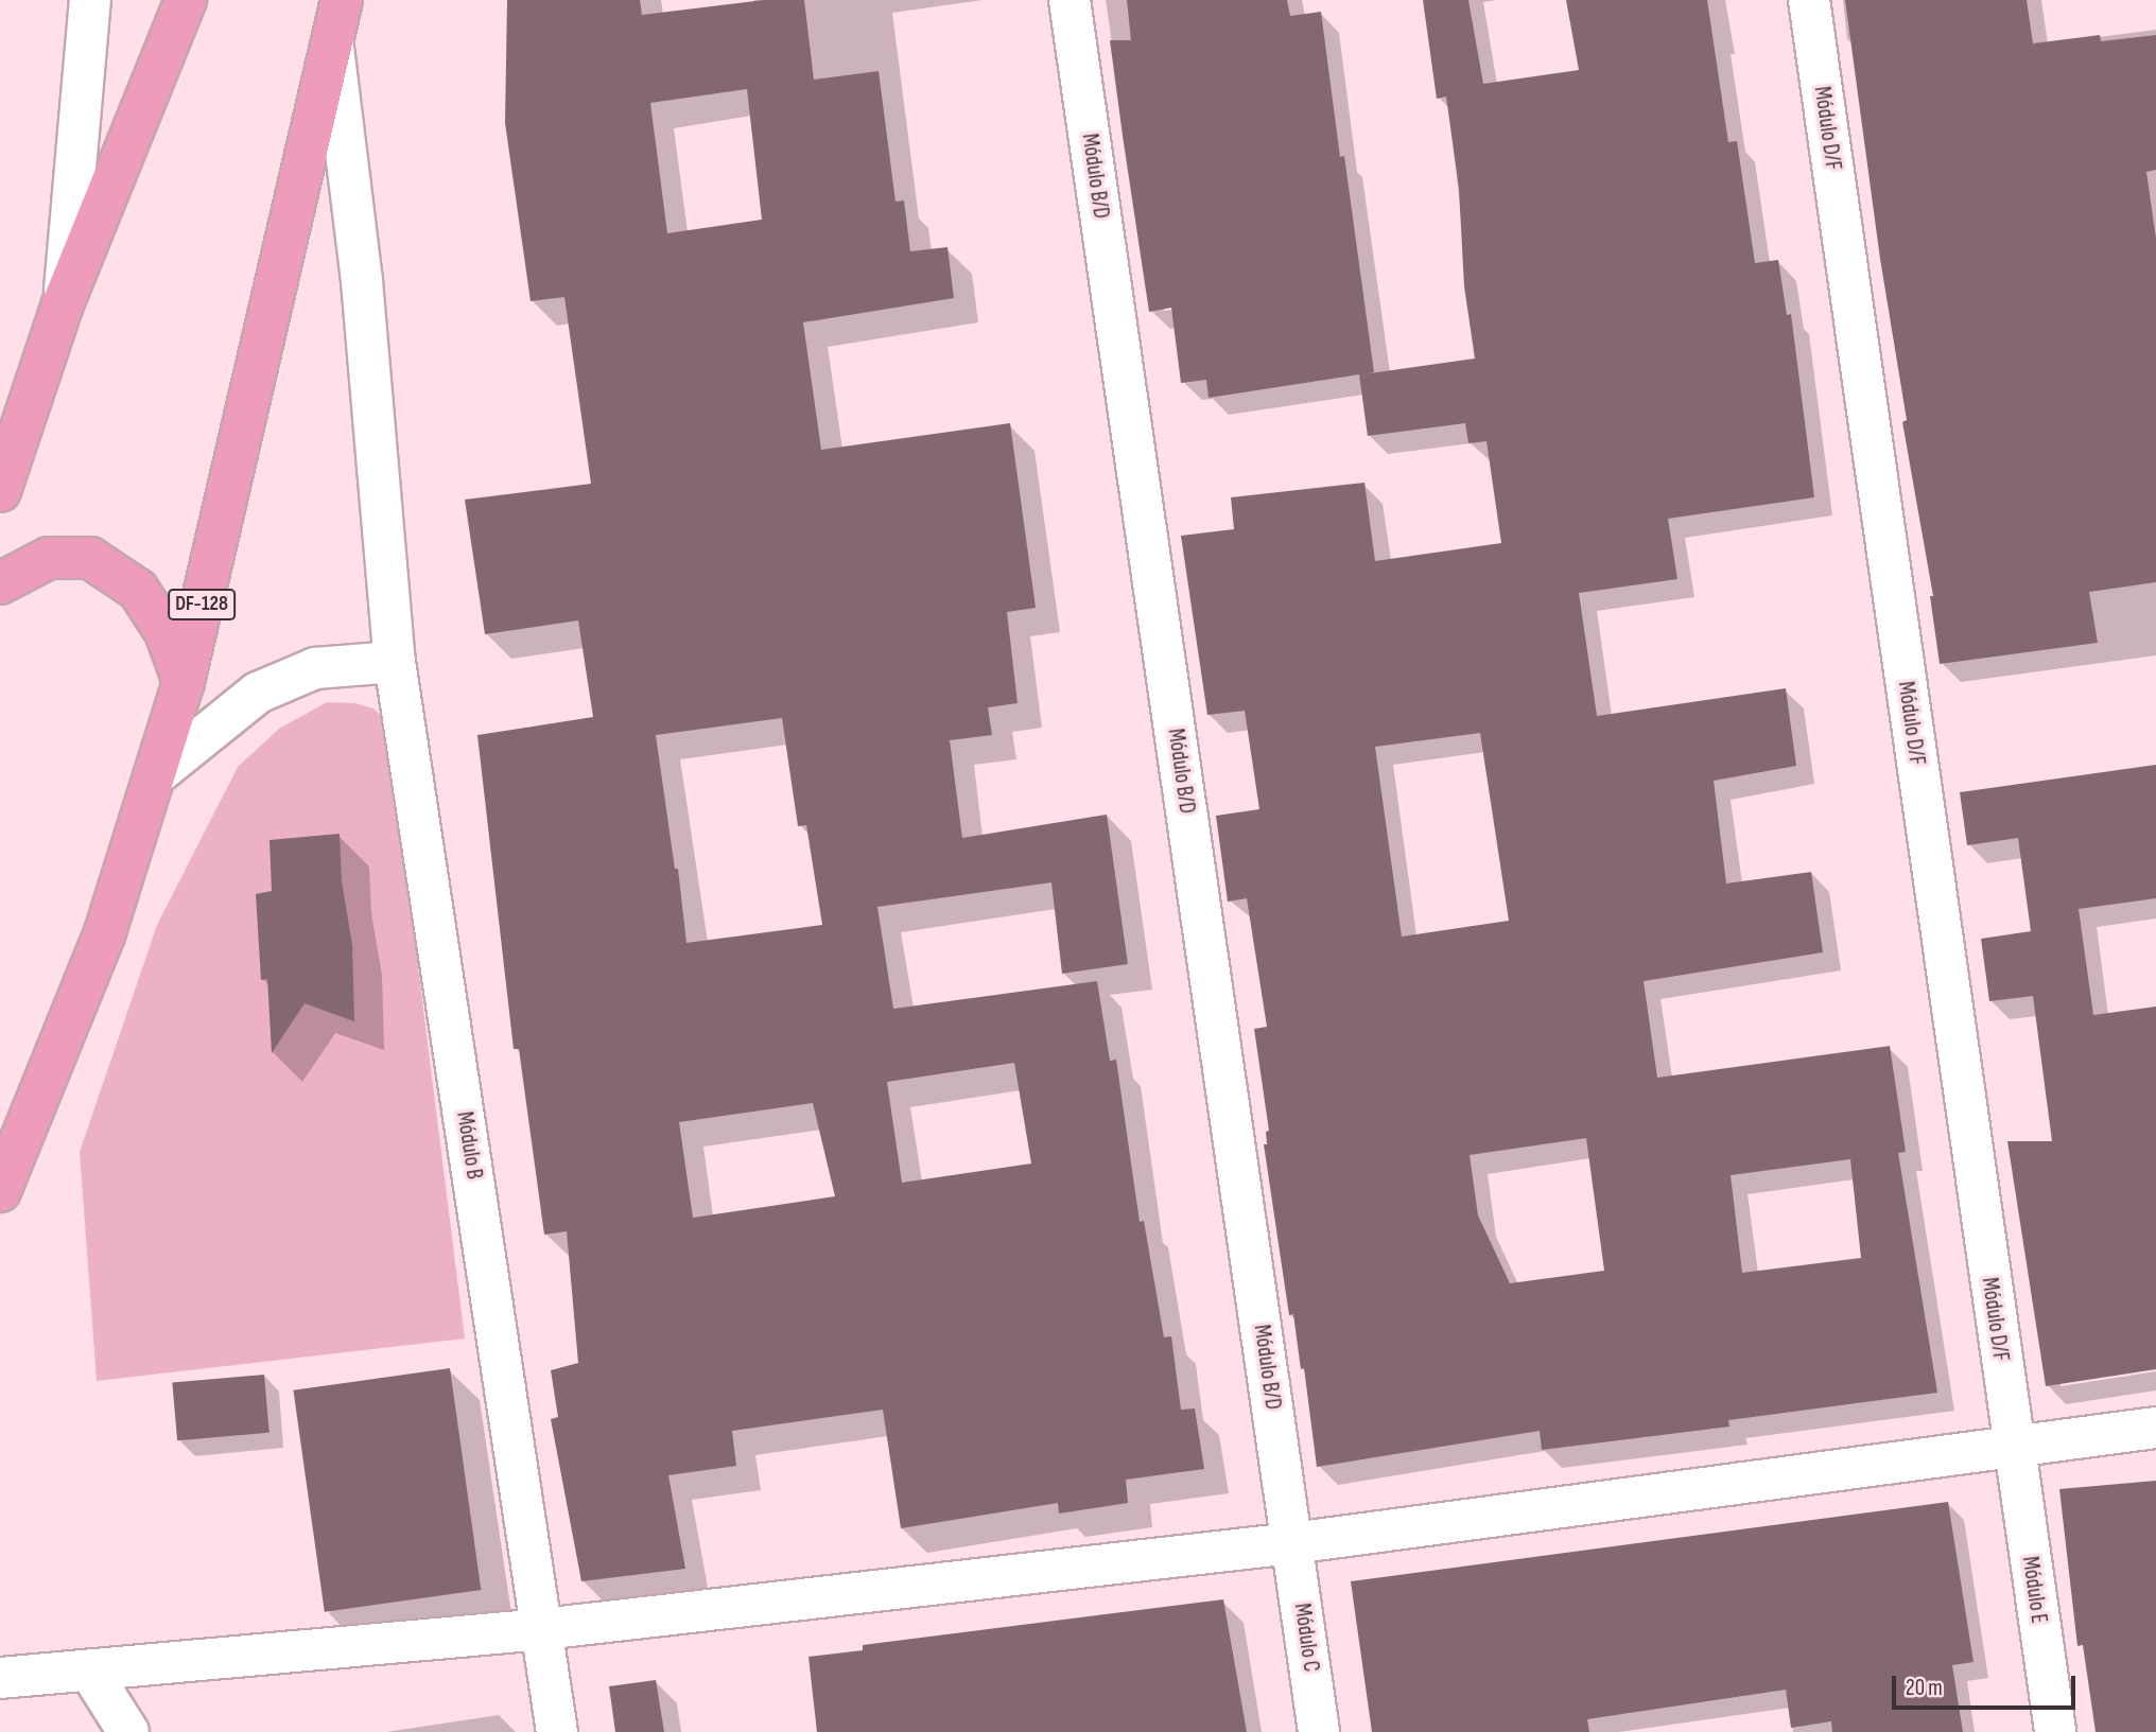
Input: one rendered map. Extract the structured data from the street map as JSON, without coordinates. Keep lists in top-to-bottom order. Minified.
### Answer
{"streets":{"main road":["DF-128"],"street":["Módulo D/F","Módulo B/D","Módulo B","Módulo E","Módulo C"]},"crossings":[["Módulo D/F","Módulo E"],["Módulo B/D","Módulo C"],["DF-128","Módulo B"]],"scale_bar":"20 m"}
